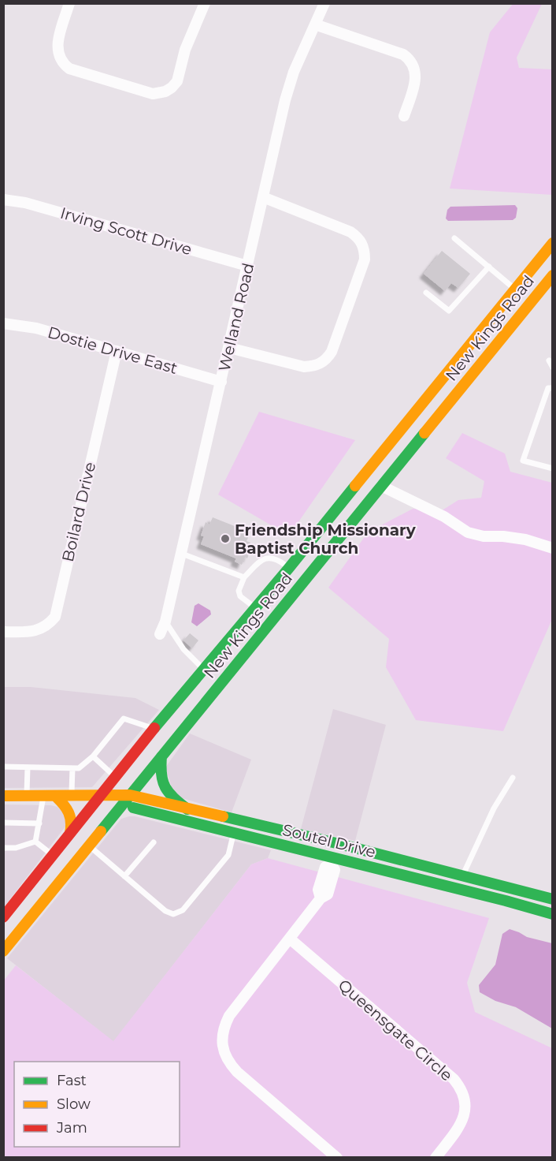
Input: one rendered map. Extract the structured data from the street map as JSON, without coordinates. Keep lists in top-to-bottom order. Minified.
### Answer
{"streets":{"main road":["New Kings Road","Soutel Drive"],"street":["Irving Scott Drive","Welland Road","Dostie Drive East","Boilard Drive","Queensgate Circle"]},"crossings":[["Irving Scott Drive","Welland Road"],["Welland Road","Dostie Drive East"],["New Kings Road","Soutel Drive"],["Dostie Drive East","Boilard Drive"]],"places":["Friendship Missionary Baptist Church"],"legend":["Fast","Slow","Jam"]}
